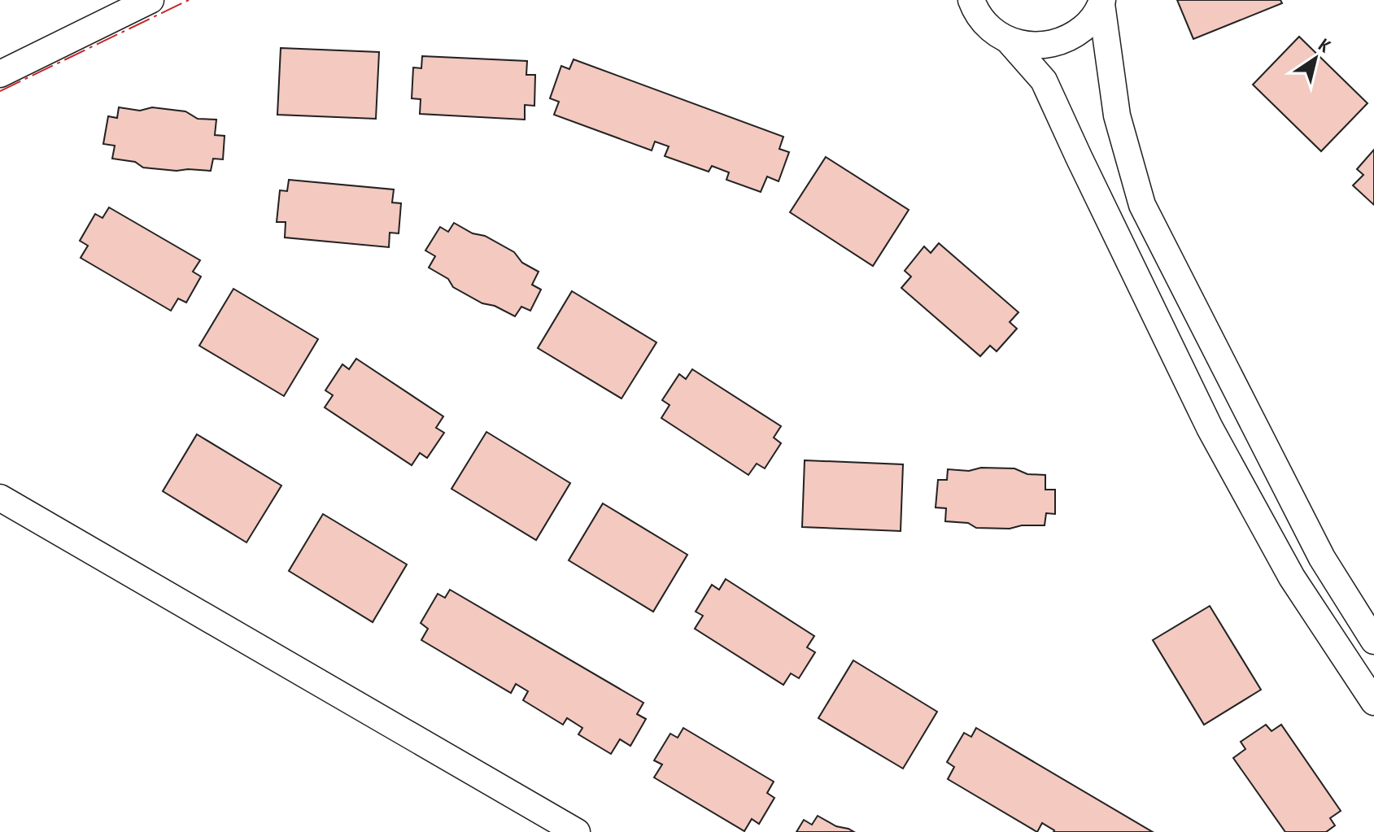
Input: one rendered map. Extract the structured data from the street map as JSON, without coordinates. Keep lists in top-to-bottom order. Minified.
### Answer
{"north":"top right"}
